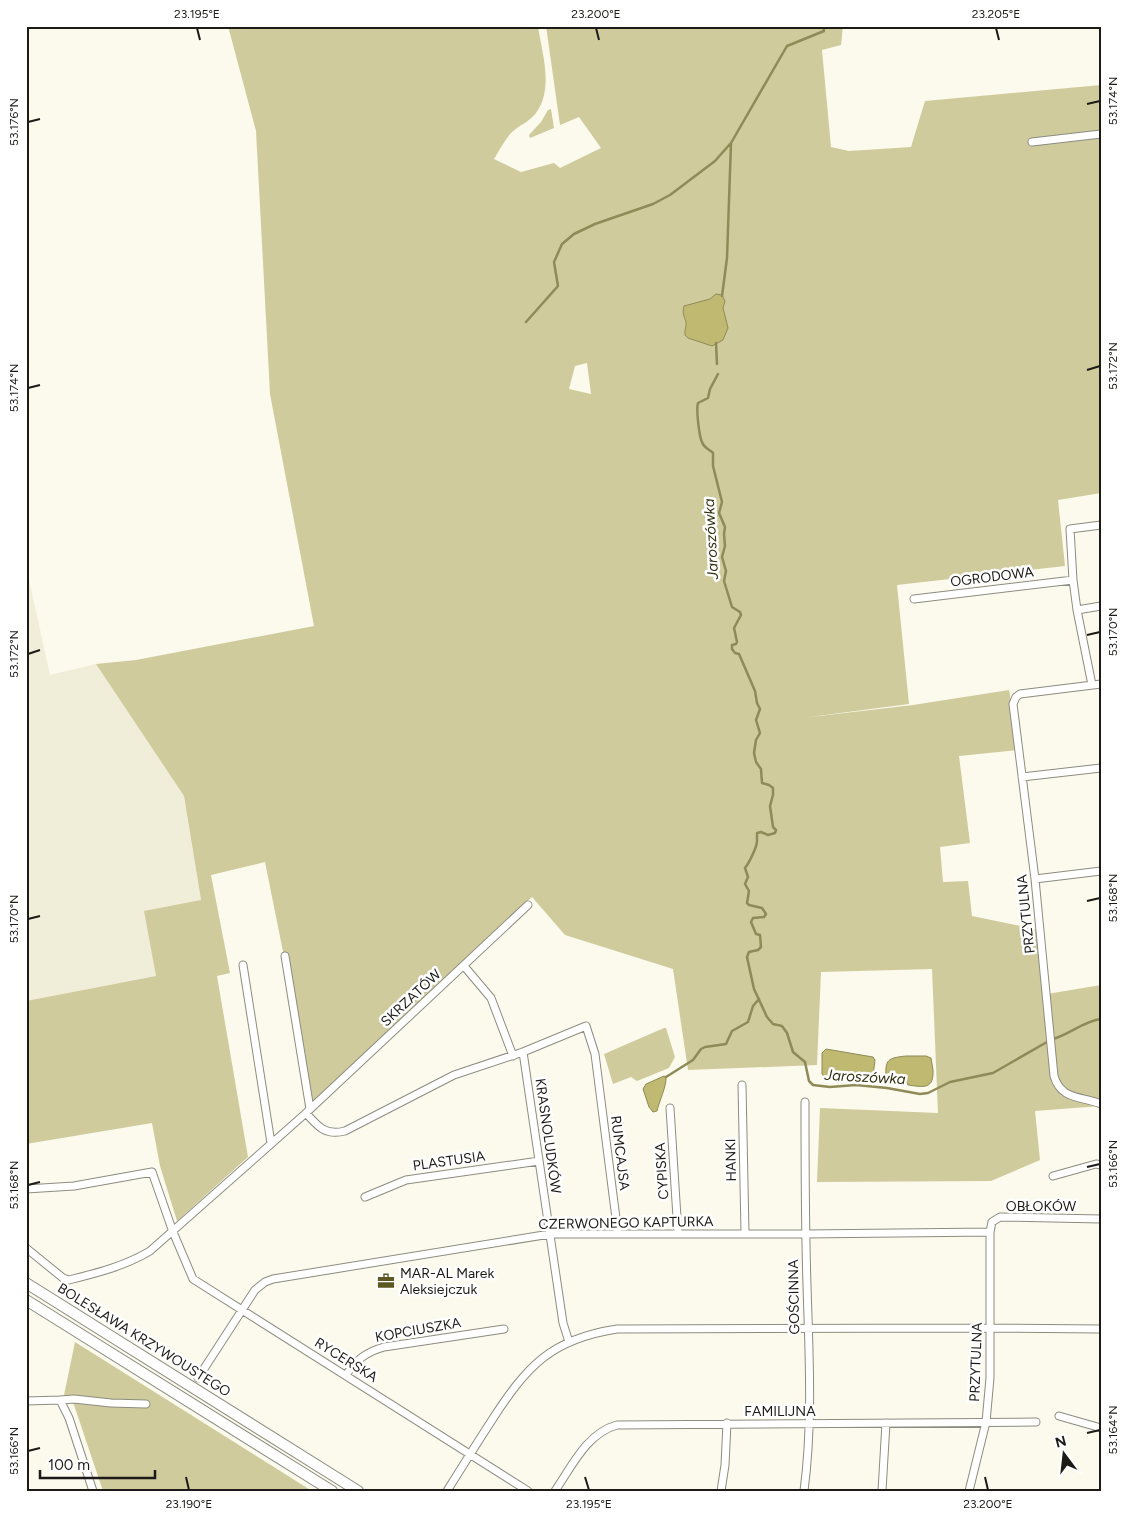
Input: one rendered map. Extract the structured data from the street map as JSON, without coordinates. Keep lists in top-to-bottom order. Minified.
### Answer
{"streets":{"main road":["BOLESŁAWA KRZYWOUSTEGO"],"street":["OGRODOWA","PRZYTULNA","SKRZATÓW","KRASNOLUDKÓW","RUMCAJSA","HANKI","PLASTUSIA","CYPISKA","OBŁOKÓW","CZERWONEGO KAPTURKA","GOŚCINNA","KOPCIUSZKA","RYCERSKA","FAMILIJNA"]},"crossings":[["PRZYTULNA","OBŁOKÓW"],["PRZYTULNA","CZERWONEGO KAPTURKA"],["PRZYTULNA","FAMILIJNA"],["SKRZATÓW","RYCERSKA"],["KRASNOLUDKÓW","RUMCAJSA"],["KRASNOLUDKÓW","PLASTUSIA"],["KRASNOLUDKÓW","CZERWONEGO KAPTURKA"],["RUMCAJSA","CZERWONEGO KAPTURKA"],["HANKI","CZERWONEGO KAPTURKA"],["CYPISKA","CZERWONEGO KAPTURKA"],["OBŁOKÓW","CZERWONEGO KAPTURKA"],["CZERWONEGO KAPTURKA","GOŚCINNA"],["CZERWONEGO KAPTURKA","RYCERSKA"],["GOŚCINNA","FAMILIJNA"],["KOPCIUSZKA","RYCERSKA"]],"water":["Jaroszówka"],"places":{"office":["MAR-AL Marek Aleksiejczuk"]},"scale_bar":"100 m","north":"top","coordinates":["23.195°E","23.200°E","23.205°E","53.174°N","53.176°N","53.172°N","53.170°N","53.168°N","53.166°N","53.164°N","23.190°E"]}
